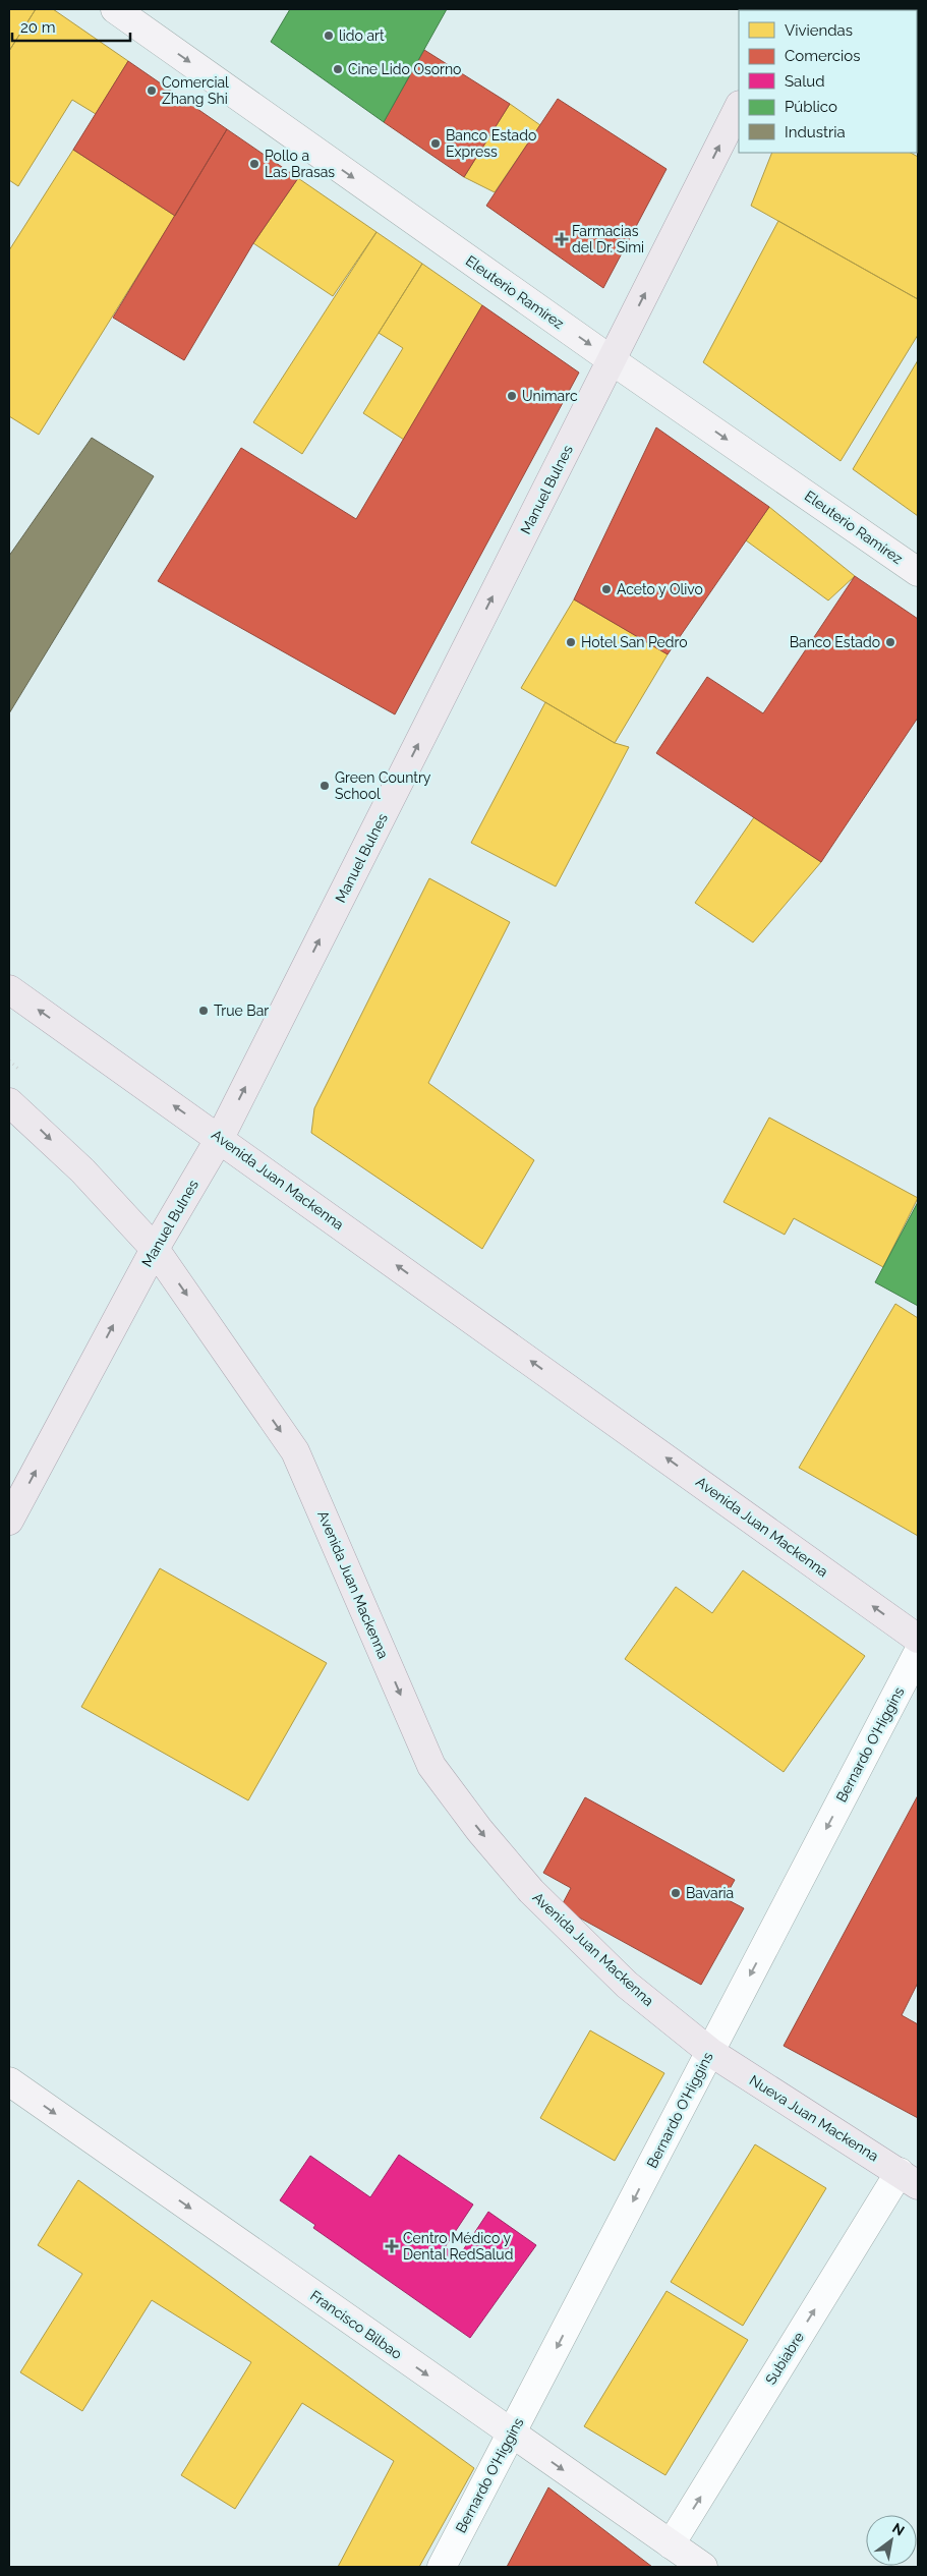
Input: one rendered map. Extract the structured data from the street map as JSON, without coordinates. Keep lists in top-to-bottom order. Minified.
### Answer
{"streets":{"main road":["Eleuterio Ramírez","Manuel Bulnes","Avenida Juan Mackenna","Nueva Juan Mackenna","Francisco Bilbao"],"street":["Bernardo O'Higgins","Subiabre"]},"crossings":[["Eleuterio Ramírez","Manuel Bulnes"],["Manuel Bulnes","Avenida Juan Mackenna"],["Avenida Juan Mackenna","Bernardo O'Higgins"],["Avenida Juan Mackenna","Nueva Juan Mackenna"],["Bernardo O'Higgins","Nueva Juan Mackenna"],["Bernardo O'Higgins","Francisco Bilbao"],["Nueva Juan Mackenna","Subiabre"],["Francisco Bilbao","Subiabre"]],"one_way":["Eleuterio Ramírez","Manuel Bulnes","Bernardo O'Higgins","Francisco Bilbao","Subiabre"],"places":{"other":["lido art","Cine Lido Osorno","Comercial Zhang Shi","Banco Estado Express","Pollo a Las Brasas","Unimarc","Aceto y Olivo","Hotel San Pedro","Banco Estado","Green Country School","True Bar","Bavaria"],"health":["Farmacias del Dr. Simi","Centro Médico y Dental RedSalud"]},"legend":["Viviendas","Comercios","Salud","Público","Industria"],"scale_bar":"20 m","north":"top right"}
